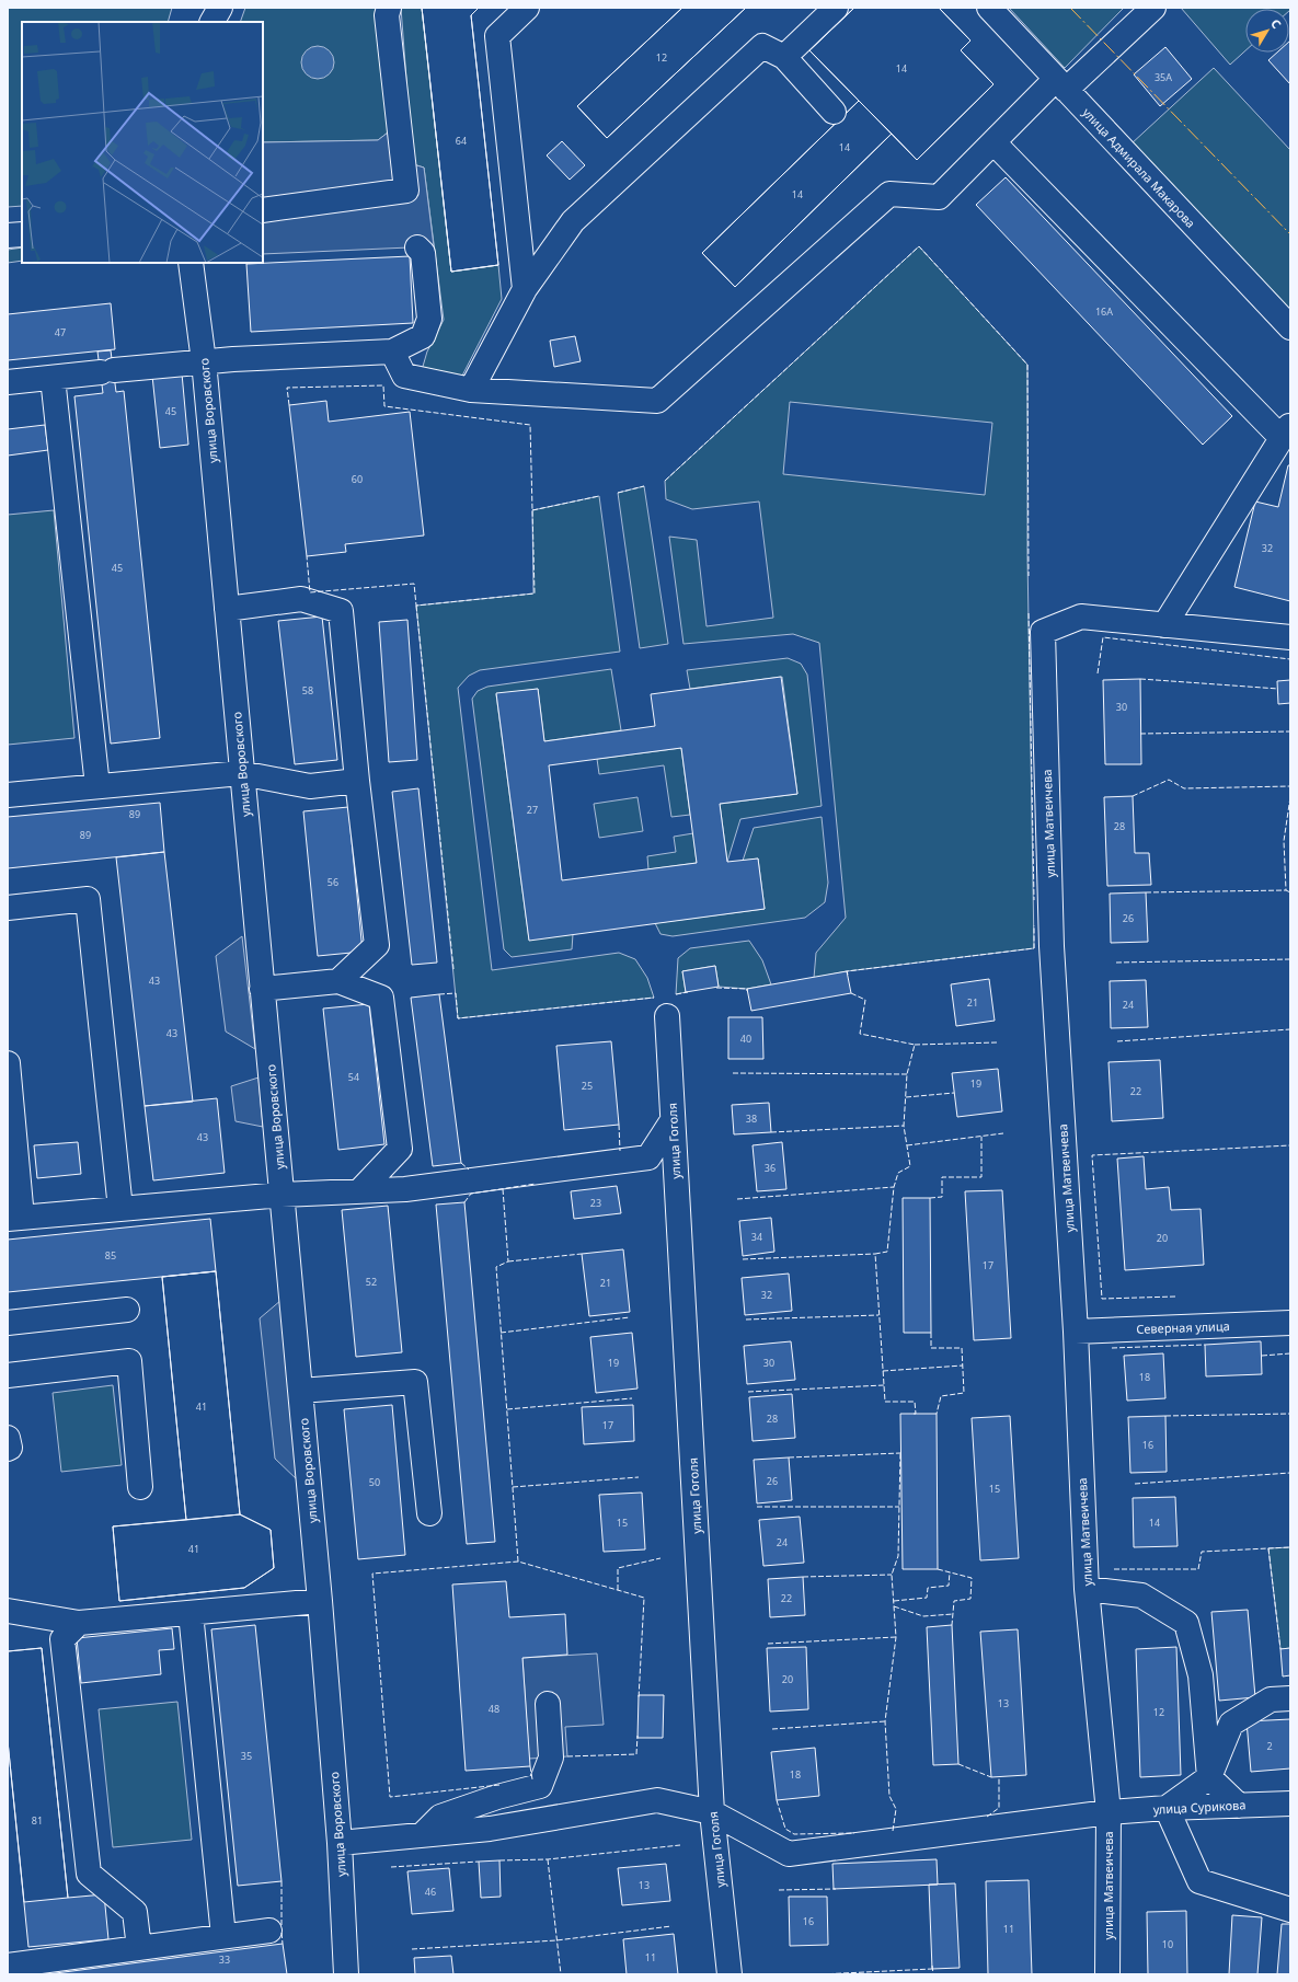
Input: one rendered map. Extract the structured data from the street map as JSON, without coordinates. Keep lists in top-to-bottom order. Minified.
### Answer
{"streets":{"street":["улица Адмирала Макарова","улица Воровского","улица Матвеичева","улица Гоголя","Северная улица","улица Сурикова"]},"crossings":[["улица Воровского","улица Сурикова"],["улица Матвеичева","Северная улица"],["улица Матвеичева","улица Сурикова"],["улица Гоголя","улица Сурикова"]],"house_numbers":["12","14","35А","64","14","14","16А","47","45","60","32","45","58","30","27","89","28","89","56","26","43","21","24","43","40","54","19","25","22","38","43","36","23","34","20","85","17","52","21","32","19","30","18","41","28","17","16","26","50","15","15","14","24","41","22","20","13","48","12","2","35","18","81","13","46","16","11","10","11","33"],"north":"top right"}
